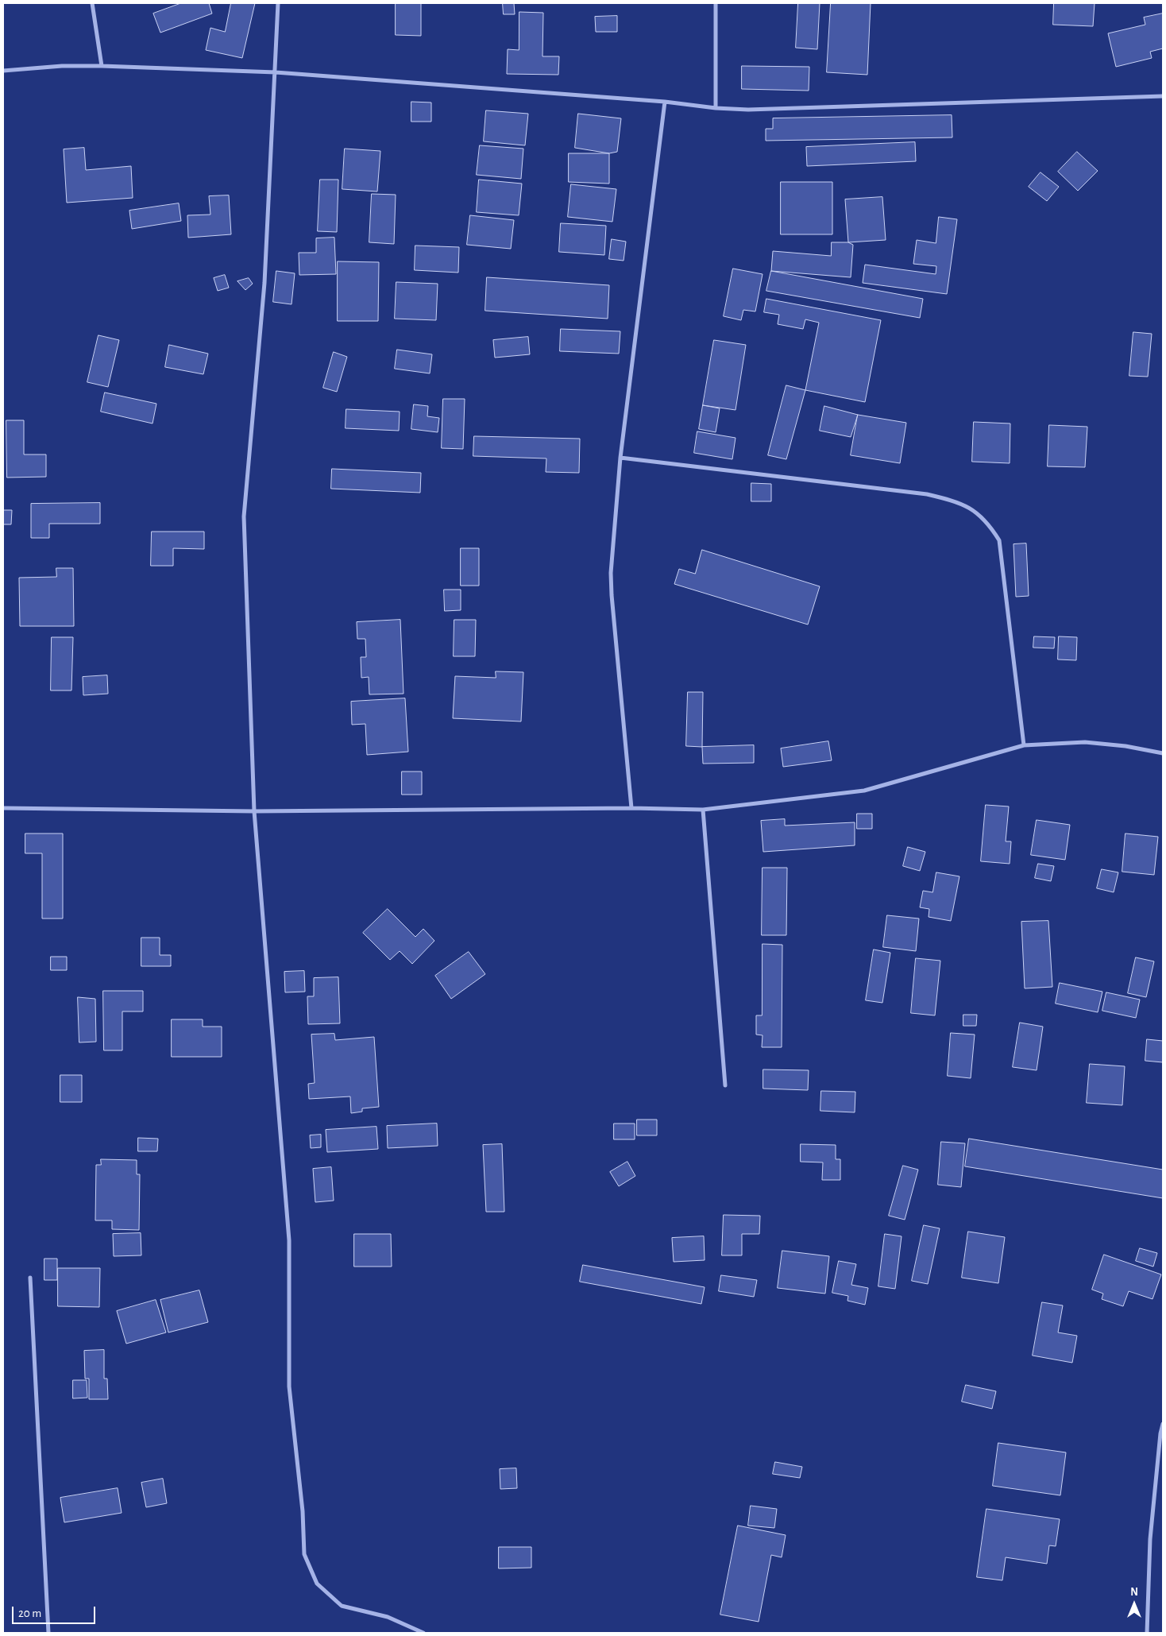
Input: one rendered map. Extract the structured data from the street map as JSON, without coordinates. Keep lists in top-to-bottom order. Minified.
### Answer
{"scale_bar":"20 m","north":"top"}
